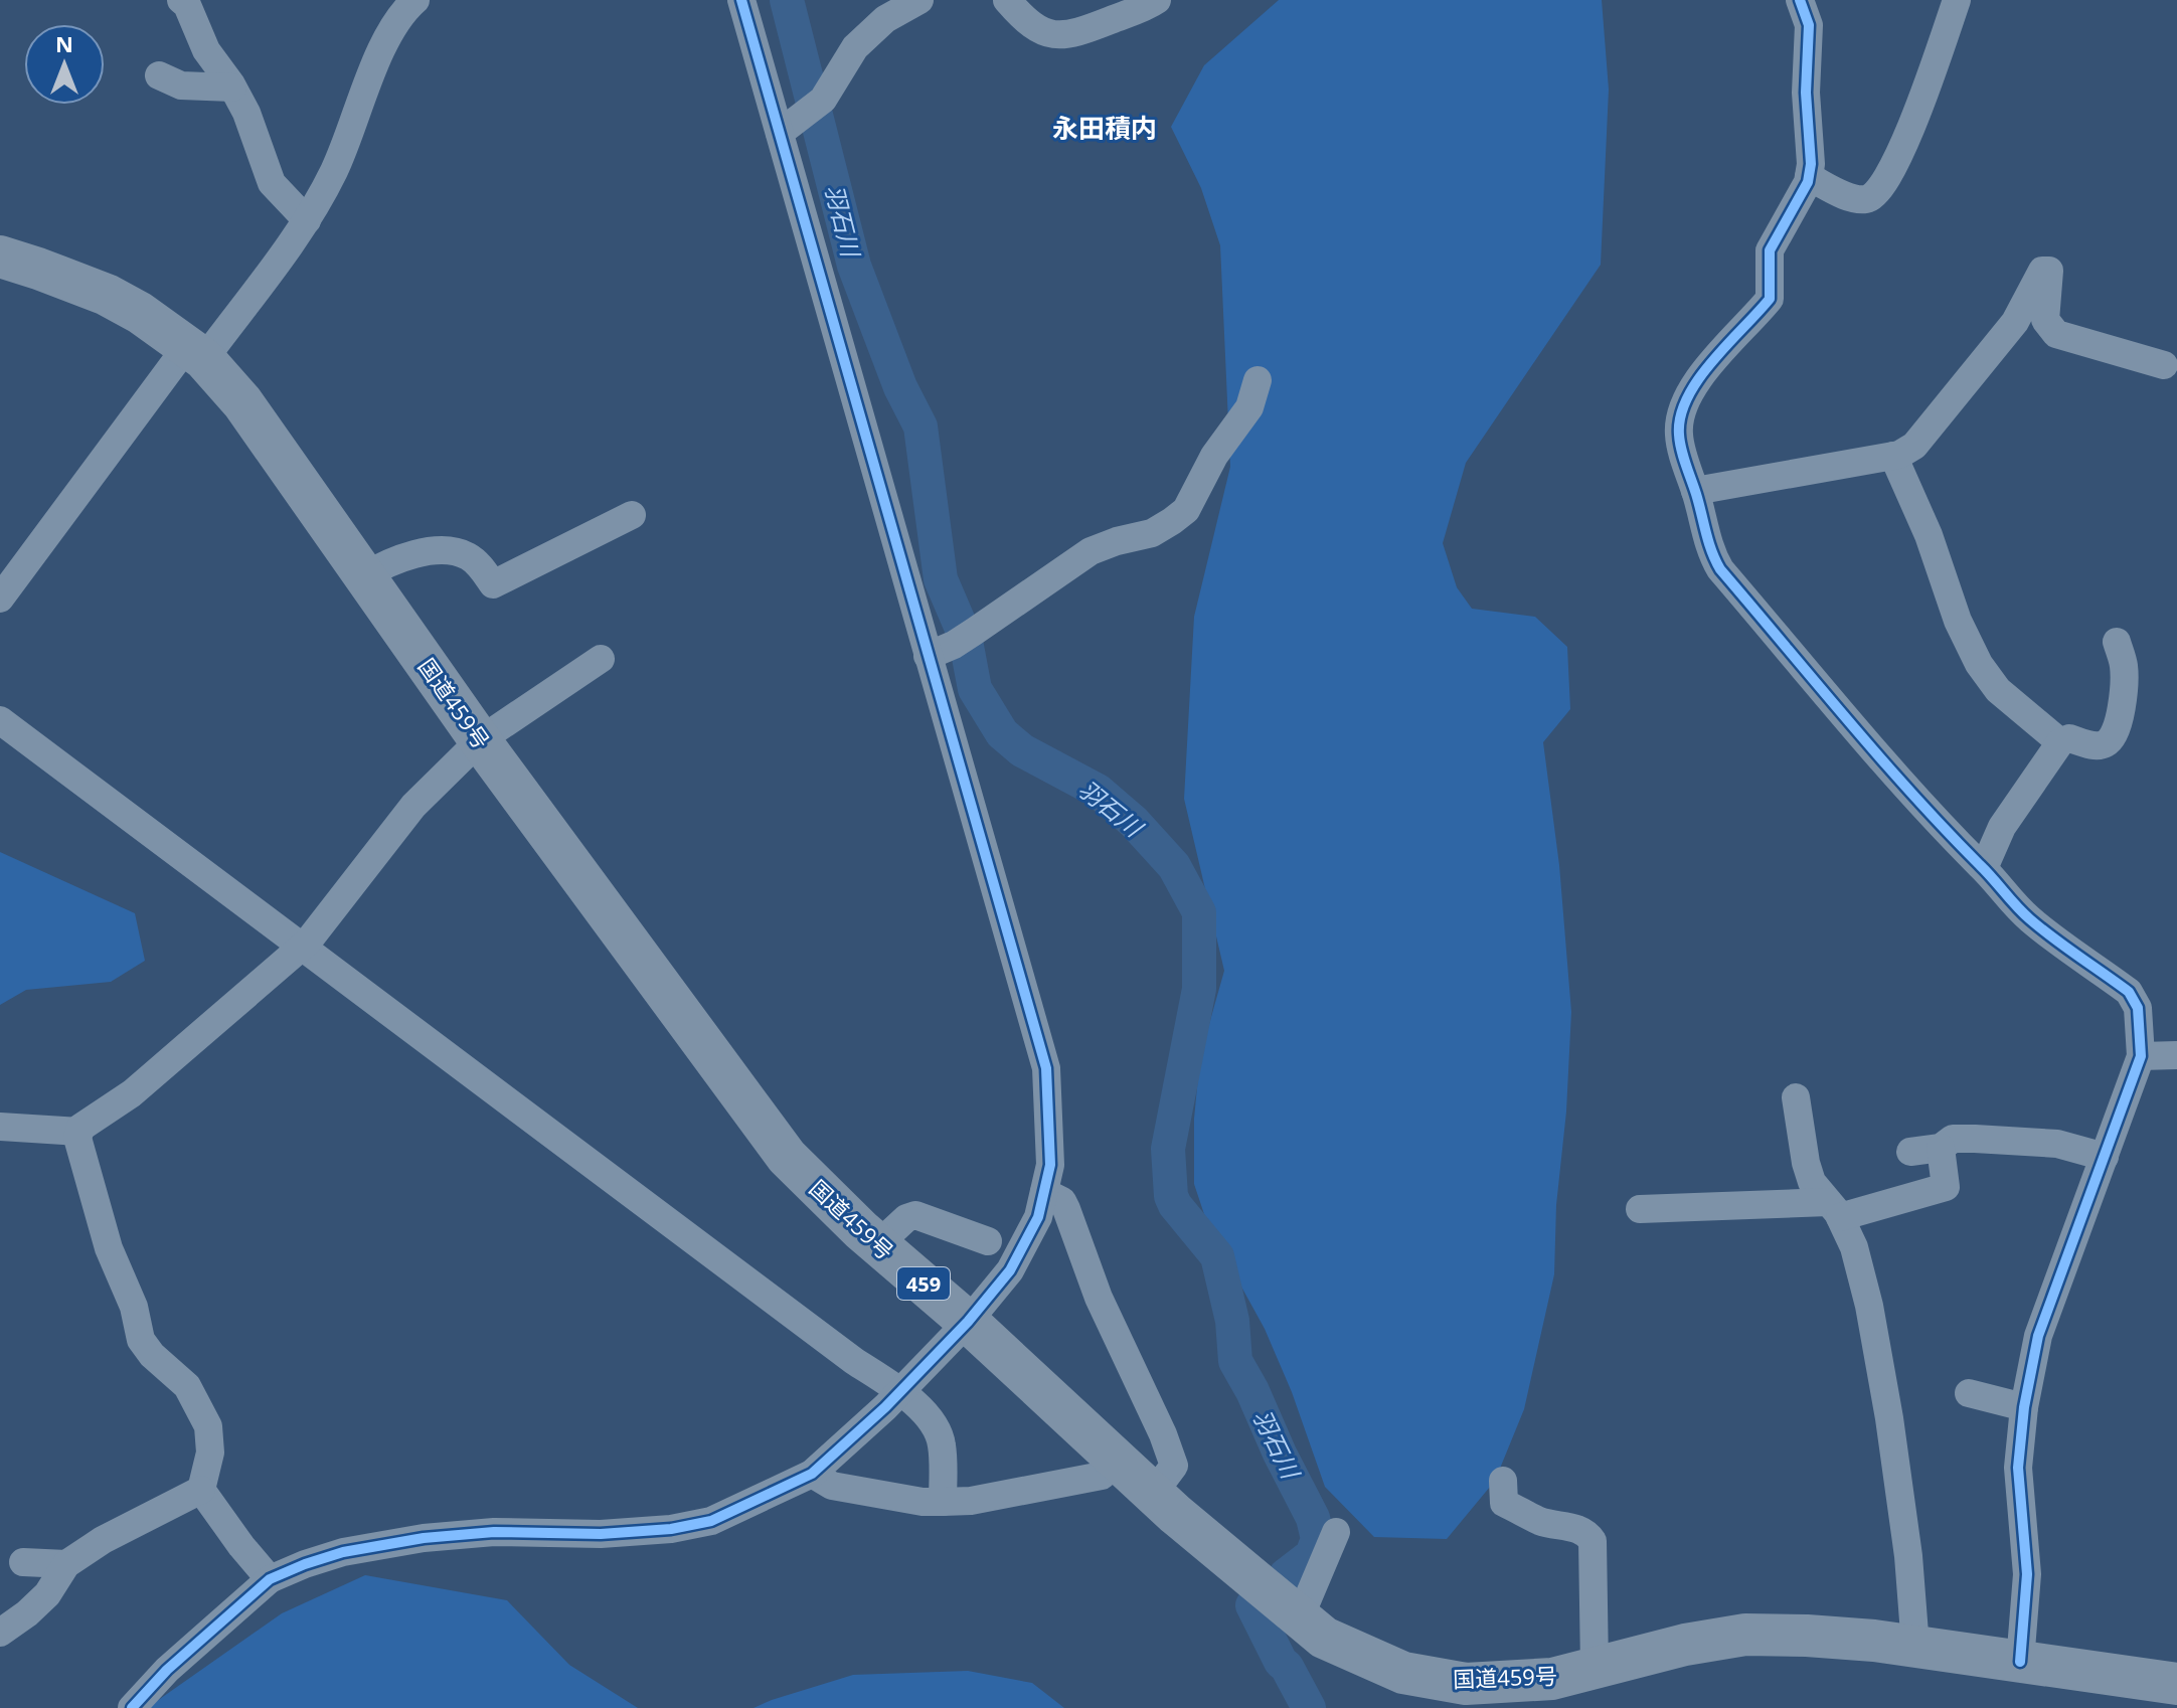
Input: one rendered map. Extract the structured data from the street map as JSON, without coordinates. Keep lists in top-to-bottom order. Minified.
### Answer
{"streets":{"highway":["国道459号","459"]},"districts":["永田積内"],"water":["羽石川"],"north":"top"}
